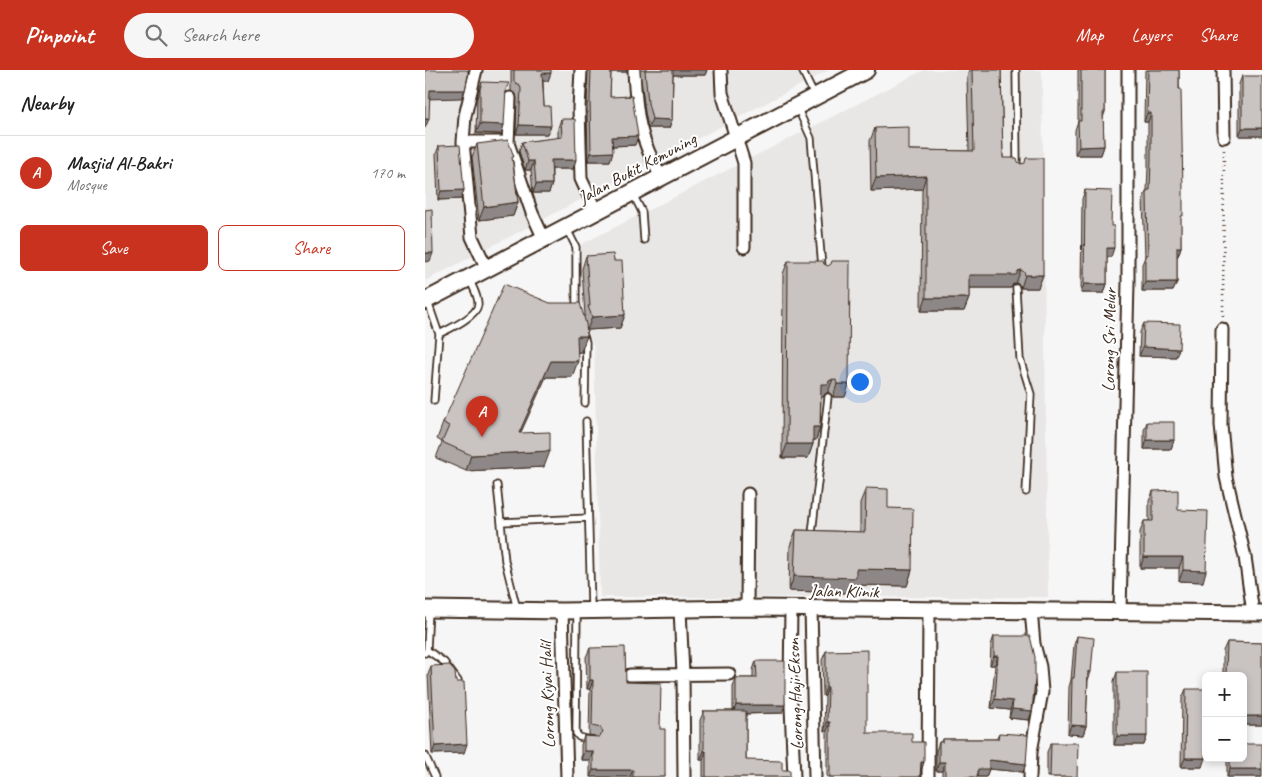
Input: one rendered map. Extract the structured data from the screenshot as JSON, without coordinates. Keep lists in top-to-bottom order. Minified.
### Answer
{"streets":{"main road":["Jalan Bukit Kemuning"],"street":["Lorong Sri Melur","Jalan Klinik","Lorong Haji Ekson","Lorong Kiyai Halil"]},"crossings":[["Lorong Sri Melur","Jalan Klinik"],["Jalan Klinik","Lorong Haji Ekson"],["Jalan Klinik","Lorong Kiyai Halil"]],"page":{"header":"Pinpoint","search":"Search here","nav":["Map","Layers","Share"],"heading":"Nearby","list":[{"mark":"A","name":"Masjid Al-Bakri","note":"Mosque","value":"170 m"}],"buttons":["Save","Share"],"pins":"A","map_buttons":["+","−"]}}
